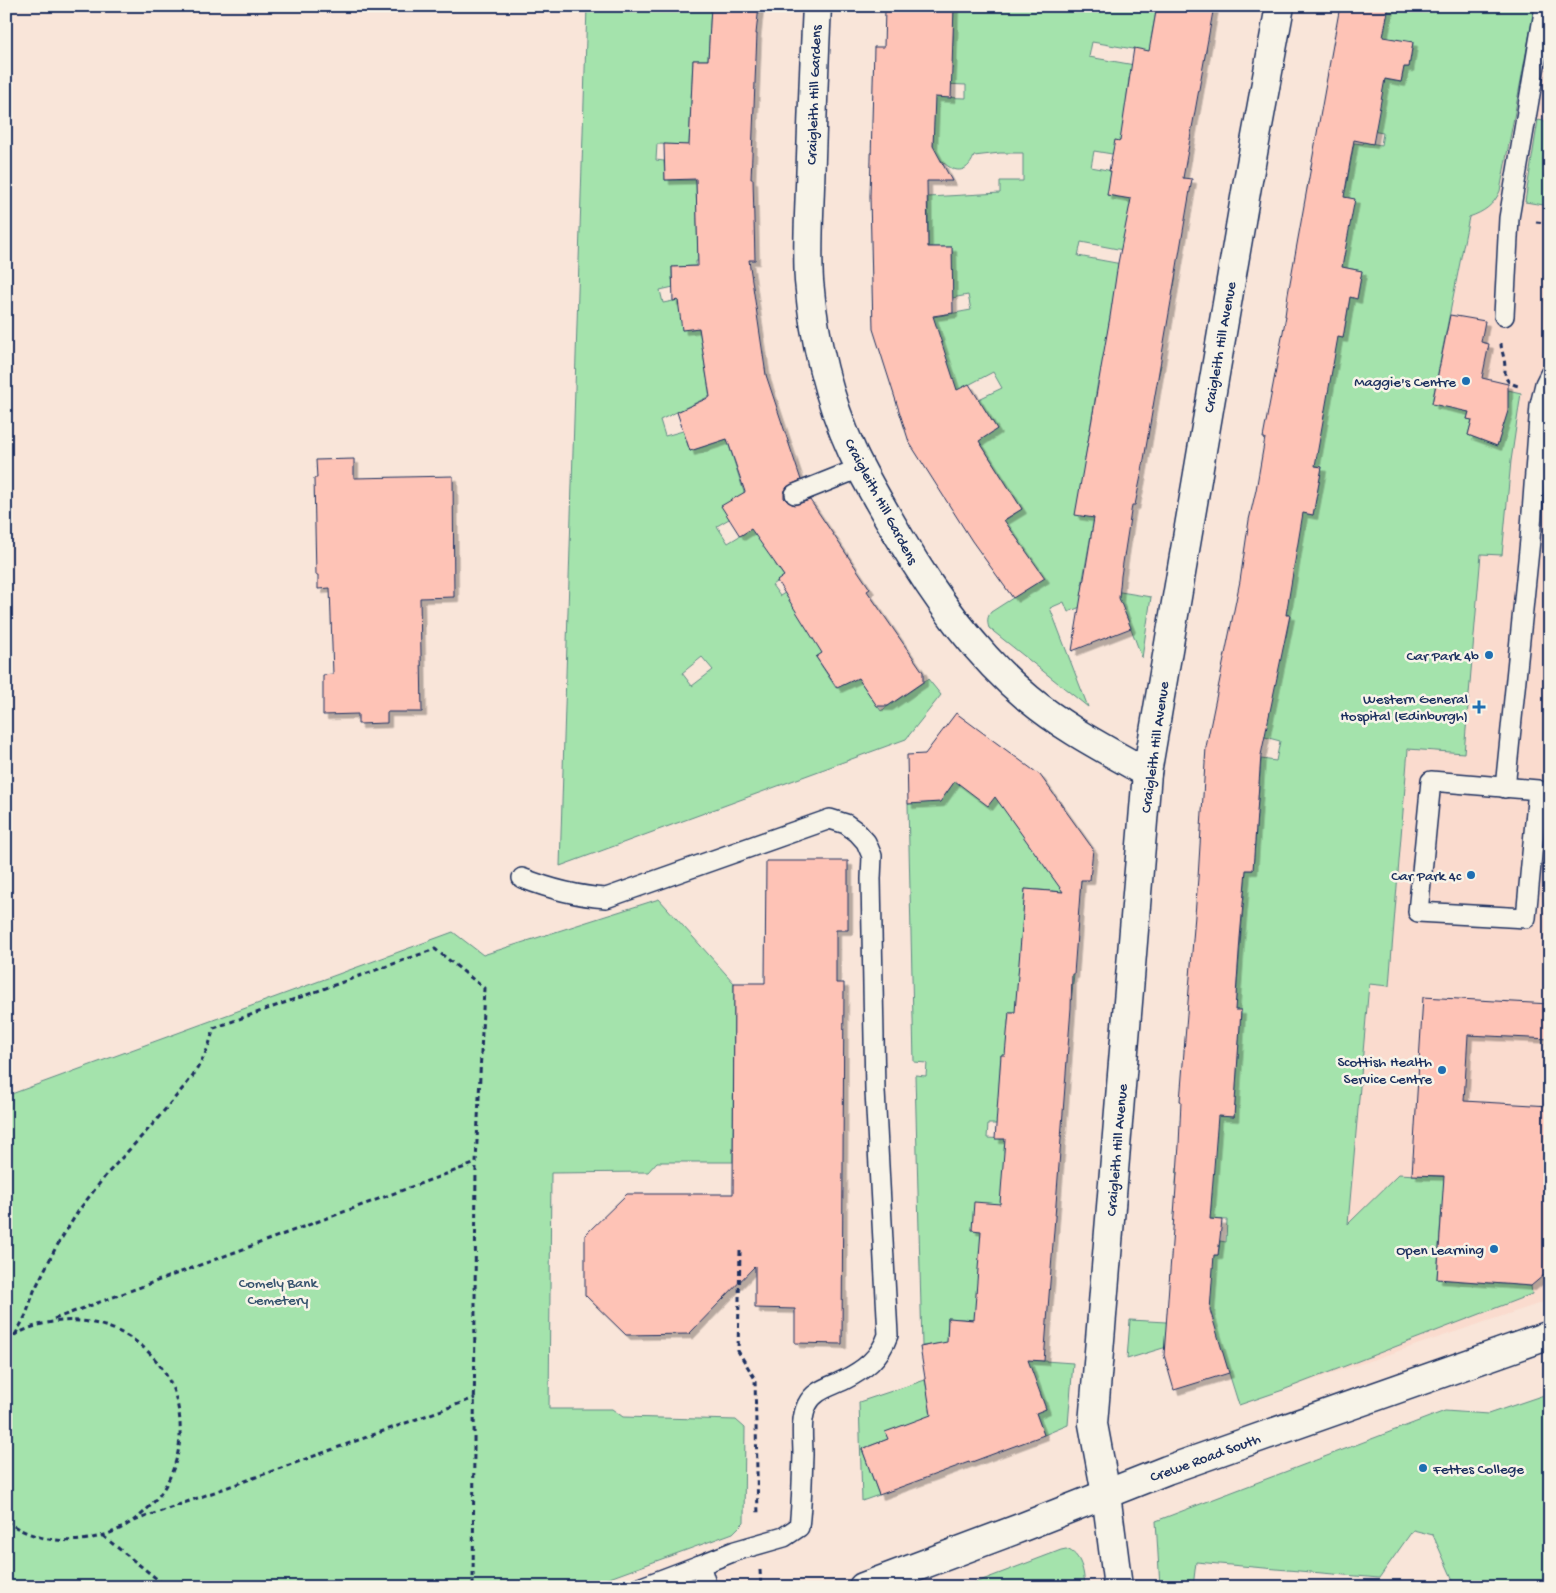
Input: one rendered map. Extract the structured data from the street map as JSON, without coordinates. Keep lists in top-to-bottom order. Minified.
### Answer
{"streets":{"street":["Craigleith Hill Gardens","Craigleith Hill Avenue","Crewe Road South"]},"crossings":[["Craigleith Hill Gardens","Craigleith Hill Avenue"],["Craigleith Hill Avenue","Crewe Road South"]],"parks":["Comely Bank Cemetery"],"places":{"other":["Maggie's Centre","Car Park 4b","Car Park 4c","Scottish Health Service Centre","Open Learning","Fettes College"],"health":["Western General Hospital (Edinburgh)"]}}
